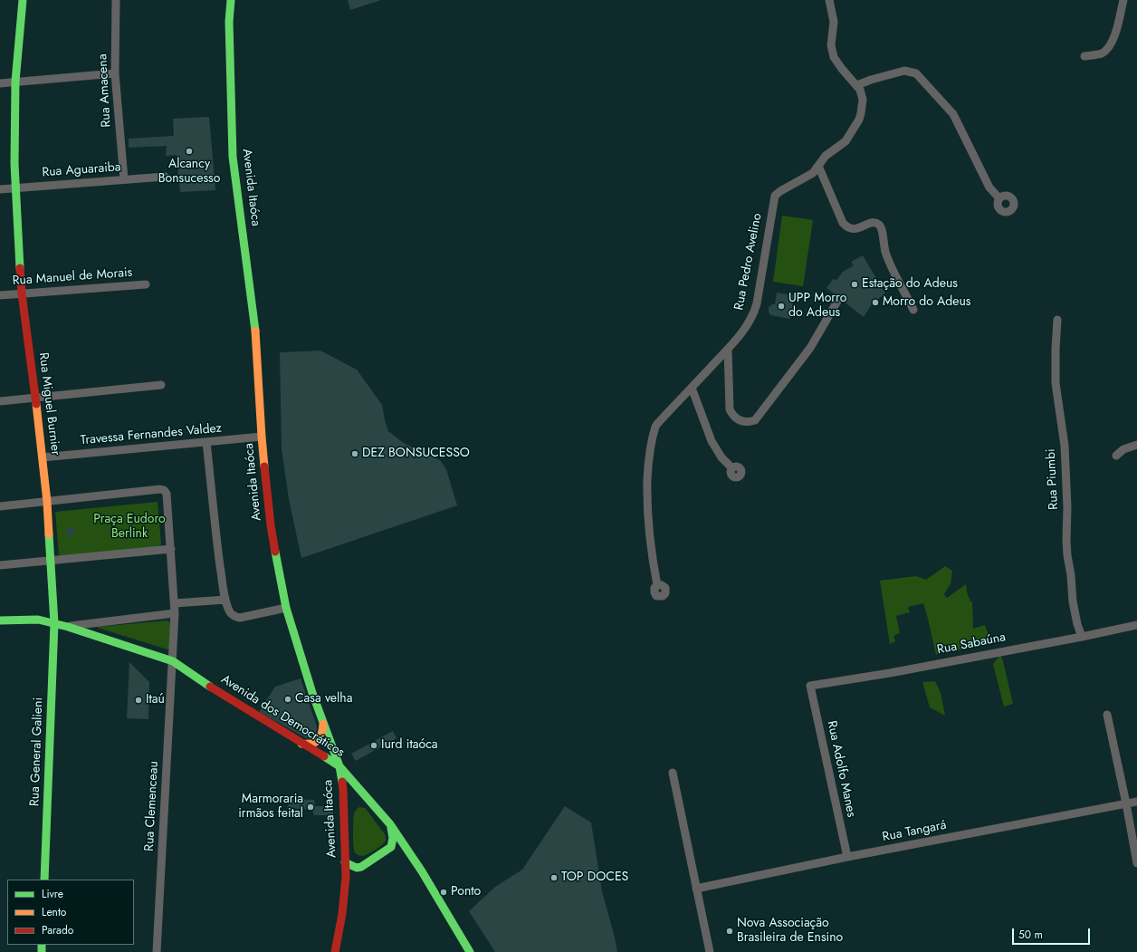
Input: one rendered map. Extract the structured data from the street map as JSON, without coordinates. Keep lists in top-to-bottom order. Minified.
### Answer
{"streets":{"main road":["Avenida Itaóca","Rua Miguel Burnier","Avenida dos Democráticos","Rua General Galieni"],"street":["Rua Amacena","Rua Aguaraiba","Rua Pedro Avelino","Rua Manuel de Morais","Travessa Fernandes Valdez","Rua Piumbi","Rua Sabaúna","Rua Adolfo Manes","Rua Clemenceau","Rua Tangará"]},"crossings":[["Rua Amacena","Rua Aguaraiba"],["Rua Aguaraiba","Rua Miguel Burnier"],["Avenida Itaóca","Travessa Fernandes Valdez"],["Avenida Itaóca","Avenida dos Democráticos"],["Rua Manuel de Morais","Rua Miguel Burnier"],["Rua Miguel Burnier","Travessa Fernandes Valdez"],["Rua Miguel Burnier","Avenida dos Democráticos"],["Rua Miguel Burnier","Rua General Galieni"],["Rua Miguel Burnier","Rua Clemenceau"],["Rua Piumbi","Rua Sabaúna"],["Rua Sabaúna","Rua Adolfo Manes"],["Avenida dos Democráticos","Rua General Galieni"],["Avenida dos Democráticos","Rua Clemenceau"],["Rua Adolfo Manes","Rua Tangará"]],"parks":["Praça Eudoro Berlink"],"places":["Alcancy Bonsucesso","Estação do Adeus","Morro do Adeus","UPP Morro do Adeus","DEZ BONSUCESSO","Casa velha","Itaú","Iurd itaóca","Marmoraria irmãos feital","TOP DOCES","Ponto","Nova Associação Brasileira de Ensino"],"legend":["Livre","Lento","Parado"],"scale_bar":"50 m"}
